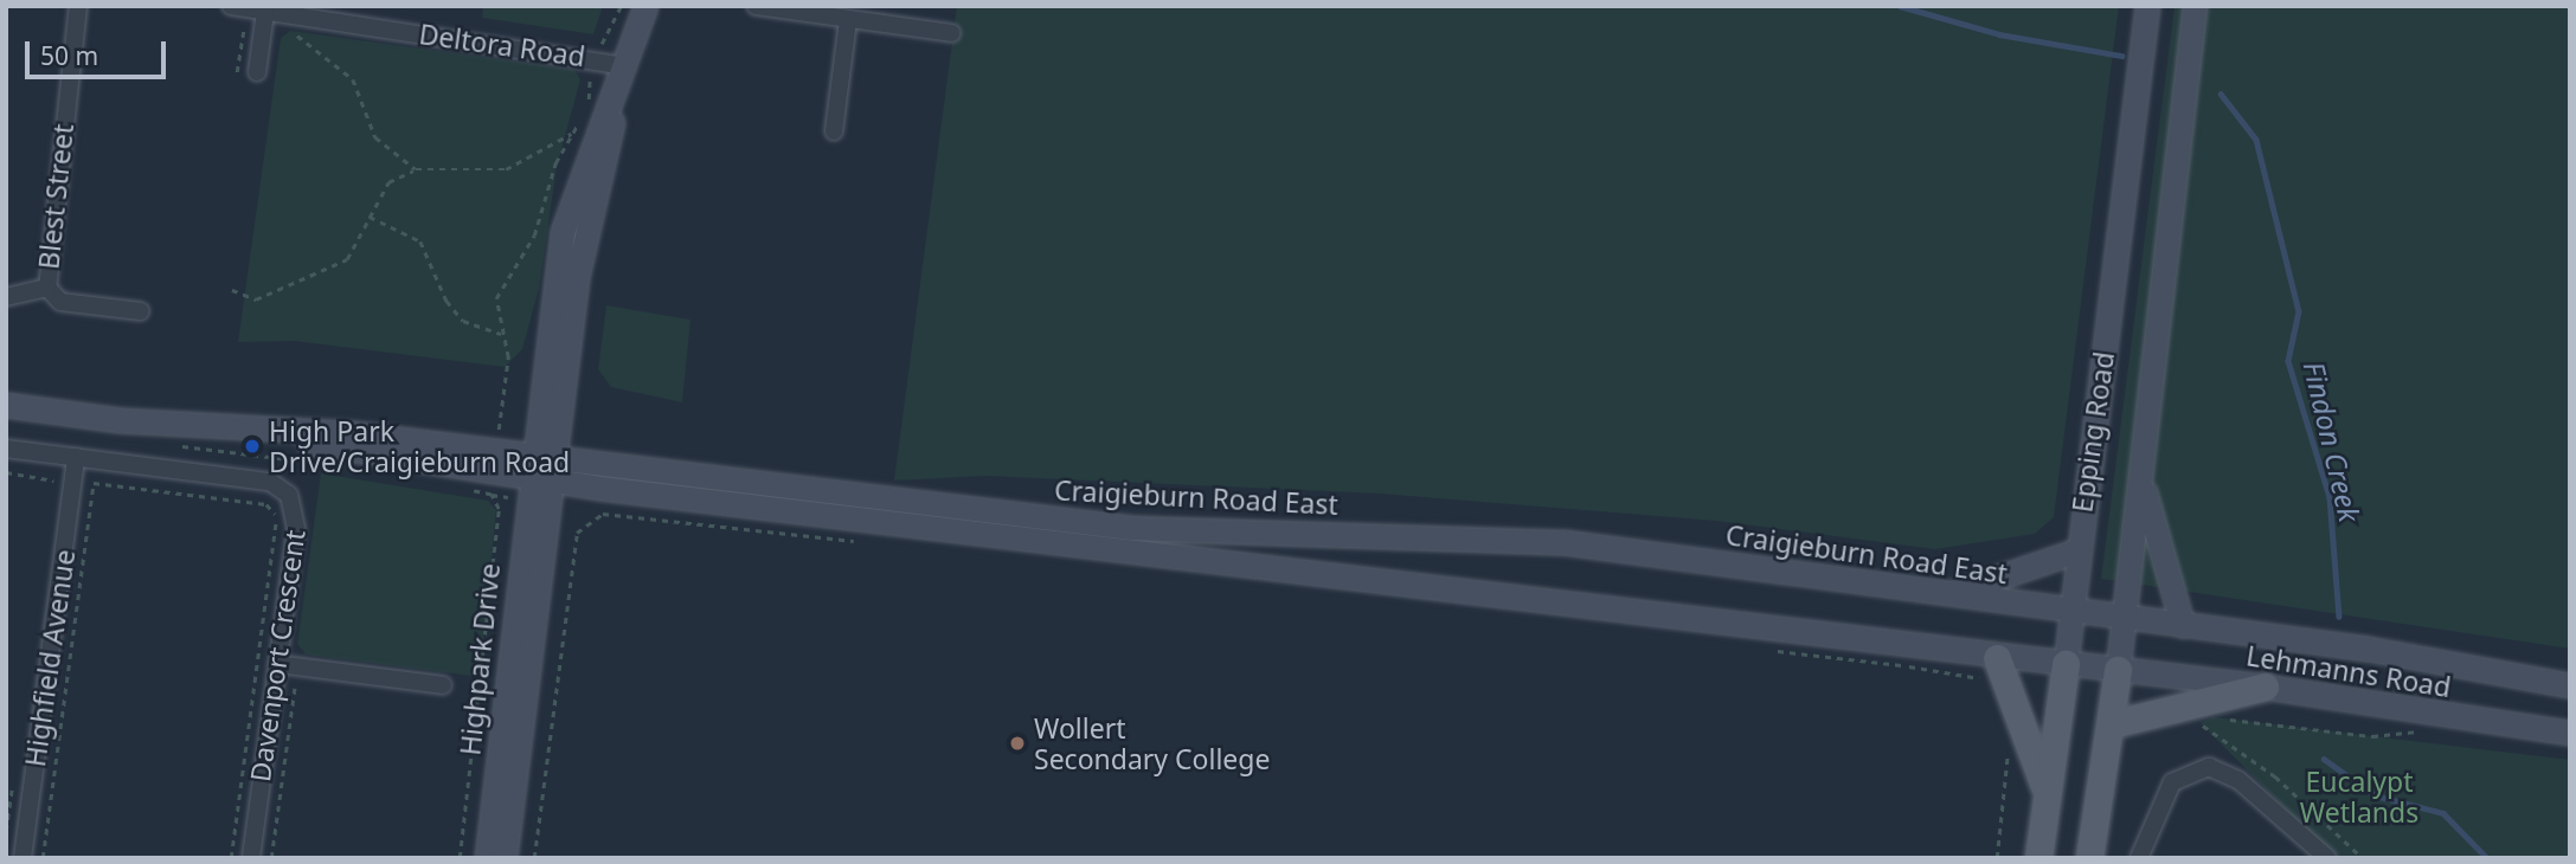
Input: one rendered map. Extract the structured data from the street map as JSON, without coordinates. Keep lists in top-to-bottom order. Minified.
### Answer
{"streets":{"main road":["Epping Road","Craigieburn Road East","Highpark Drive","Lehmanns Road"],"street":["Deltora Road","Blest Street","Davenport Crescent","Highfield Avenue"]},"crossings":[["Deltora Road","Highpark Drive"],["Epping Road","Craigieburn Road East"],["Epping Road","Lehmanns Road"],["Craigieburn Road East","Highpark Drive"],["Craigieburn Road East","Lehmanns Road"],["Davenport Crescent","Highfield Avenue"]],"water":["Findon Creek"],"parks":["Eucalypt Wetlands"],"places":["High Park Drive/Craigieburn Road","Wollert Secondary College"],"scale_bar":"50 m"}
